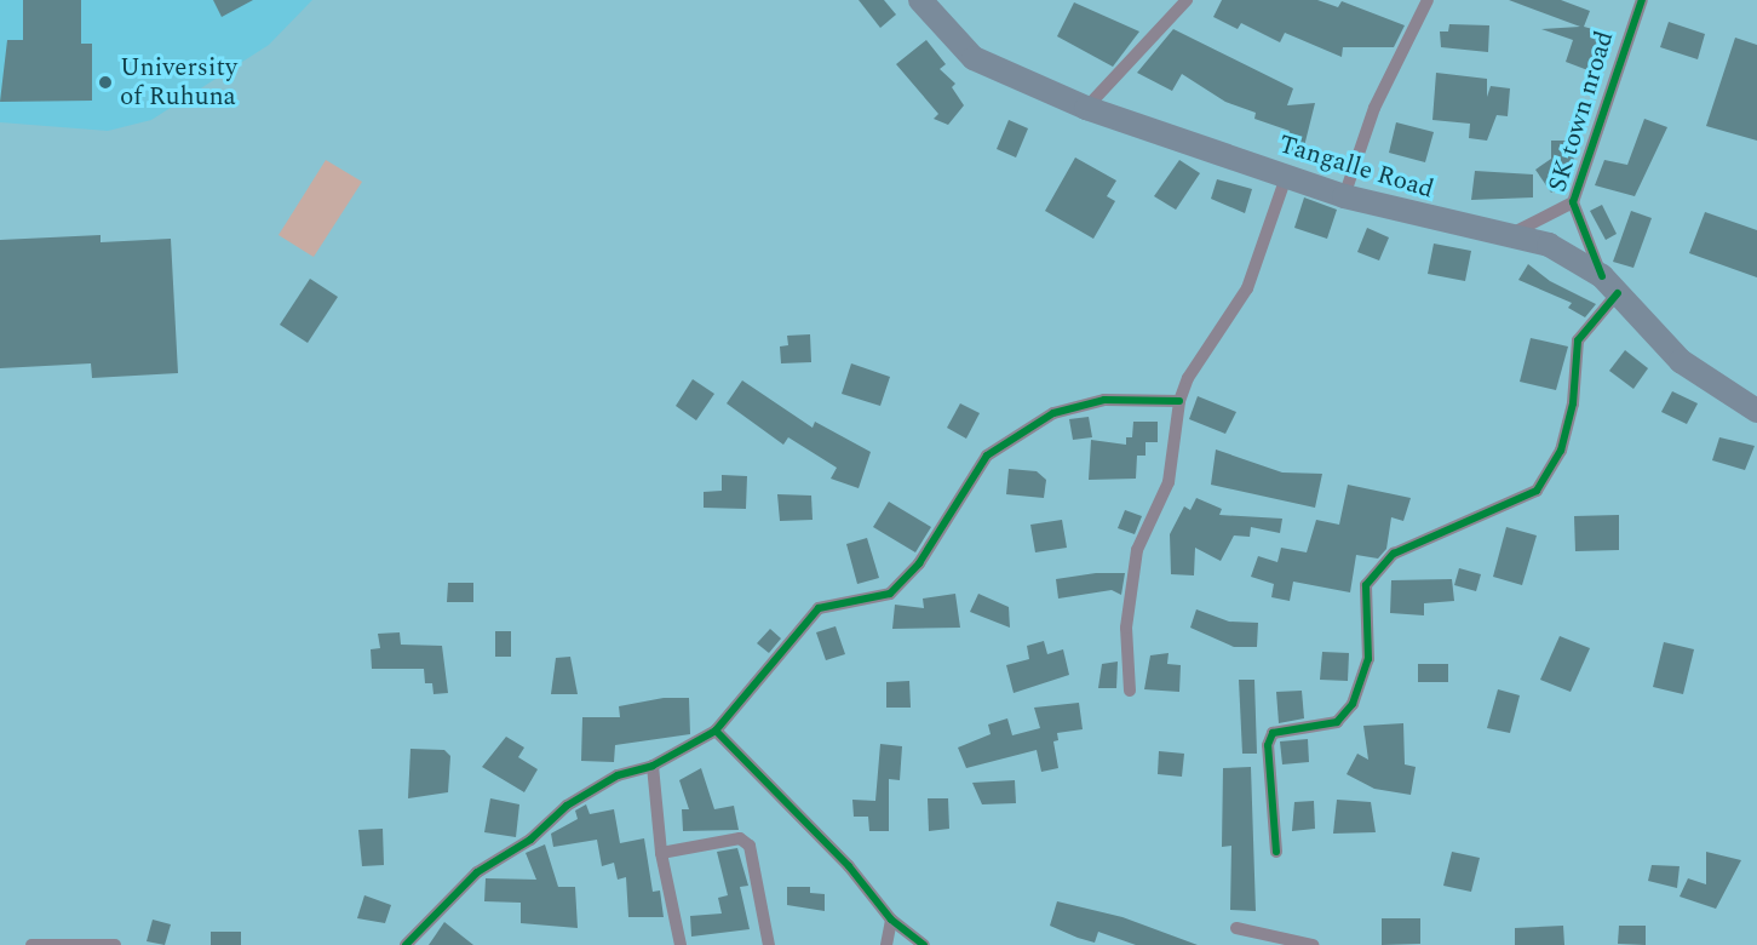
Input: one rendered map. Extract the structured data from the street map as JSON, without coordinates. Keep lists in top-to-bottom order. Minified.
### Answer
{"streets":{"highway":["Tangalle Road"],"street":["SK town nroad"]},"crossings":[["SK town nroad","Tangalle Road"]],"places":["University of Ruhuna"]}
